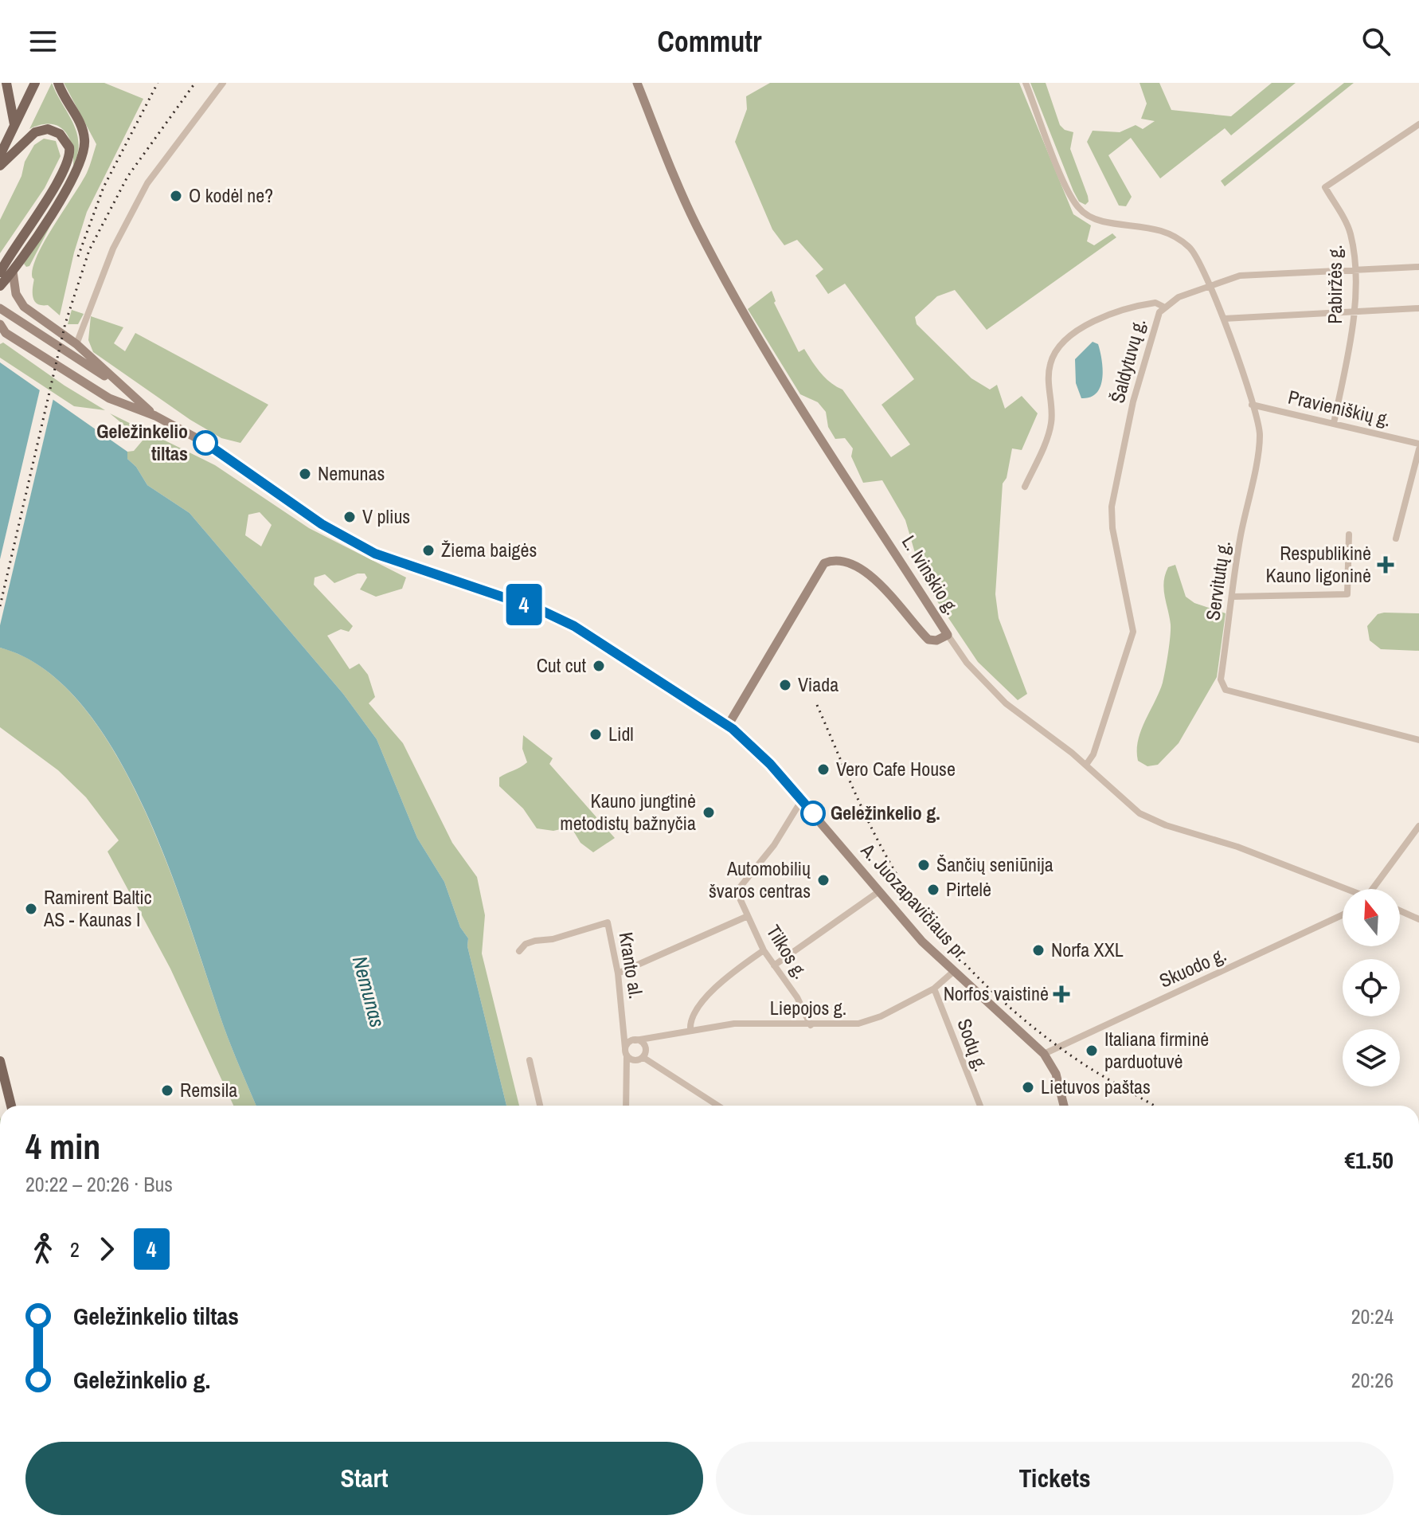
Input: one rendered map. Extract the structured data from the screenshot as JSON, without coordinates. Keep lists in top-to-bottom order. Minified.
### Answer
{"streets":{"main road":["L. Ivinskio g.","A. Juozapavičiaus pr."],"street":["Pabiržės g.","Šaldytuvų g.","Pravieniškių g.","Servitutų g.","Tilkos g.","Kranto al.","Skuodo g.","Liepojos g.","Sodų g."]},"crossings":[["Pabiržės g.","Šaldytuvų g."],["Pabiržės g.","Pravieniškių g."],["Šaldytuvų g.","L. Ivinskio g."],["Šaldytuvų g.","Servitutų g."],["Pravieniškių g.","Servitutų g."],["A. Juozapavičiaus pr.","Tilkos g."],["A. Juozapavičiaus pr.","Skuodo g."],["A. Juozapavičiaus pr.","Liepojos g."],["Tilkos g.","Liepojos g."],["Liepojos g.","Sodų g."]],"water":["Nemunas"],"places":{"other":["O kodėl ne?","Geležinkelio tiltas","Nemunas","V plius","Žiema baigės","Cut cut","Viada","Lidl","Vero Cafe House","Kauno jungtinė metodistų bažnyčia","Geležinkelio g.","Šančių seniūnija","Automobilių švaros centras","Pirtelė","Ramirent Baltic AS - Kaunas I","Norfa XXL","Italiana firminė parduotuvė","Lietuvos paštas","Remsila"],"health":["Respublikinė Kauno ligoninė","Norfos vaistinė"]},"lines":["bus line 4"],"north":"top","page":{"header":"Commutr","on_map":"4","heading":["4 min","20:22 – 20:26 · Bus","€1.50"],"legs":["2","4"],"list":[{"name":"Geležinkelio tiltas","value":"20:24"},{"name":"Geležinkelio g.","value":"20:26"}],"buttons":["Start","Tickets"]}}
